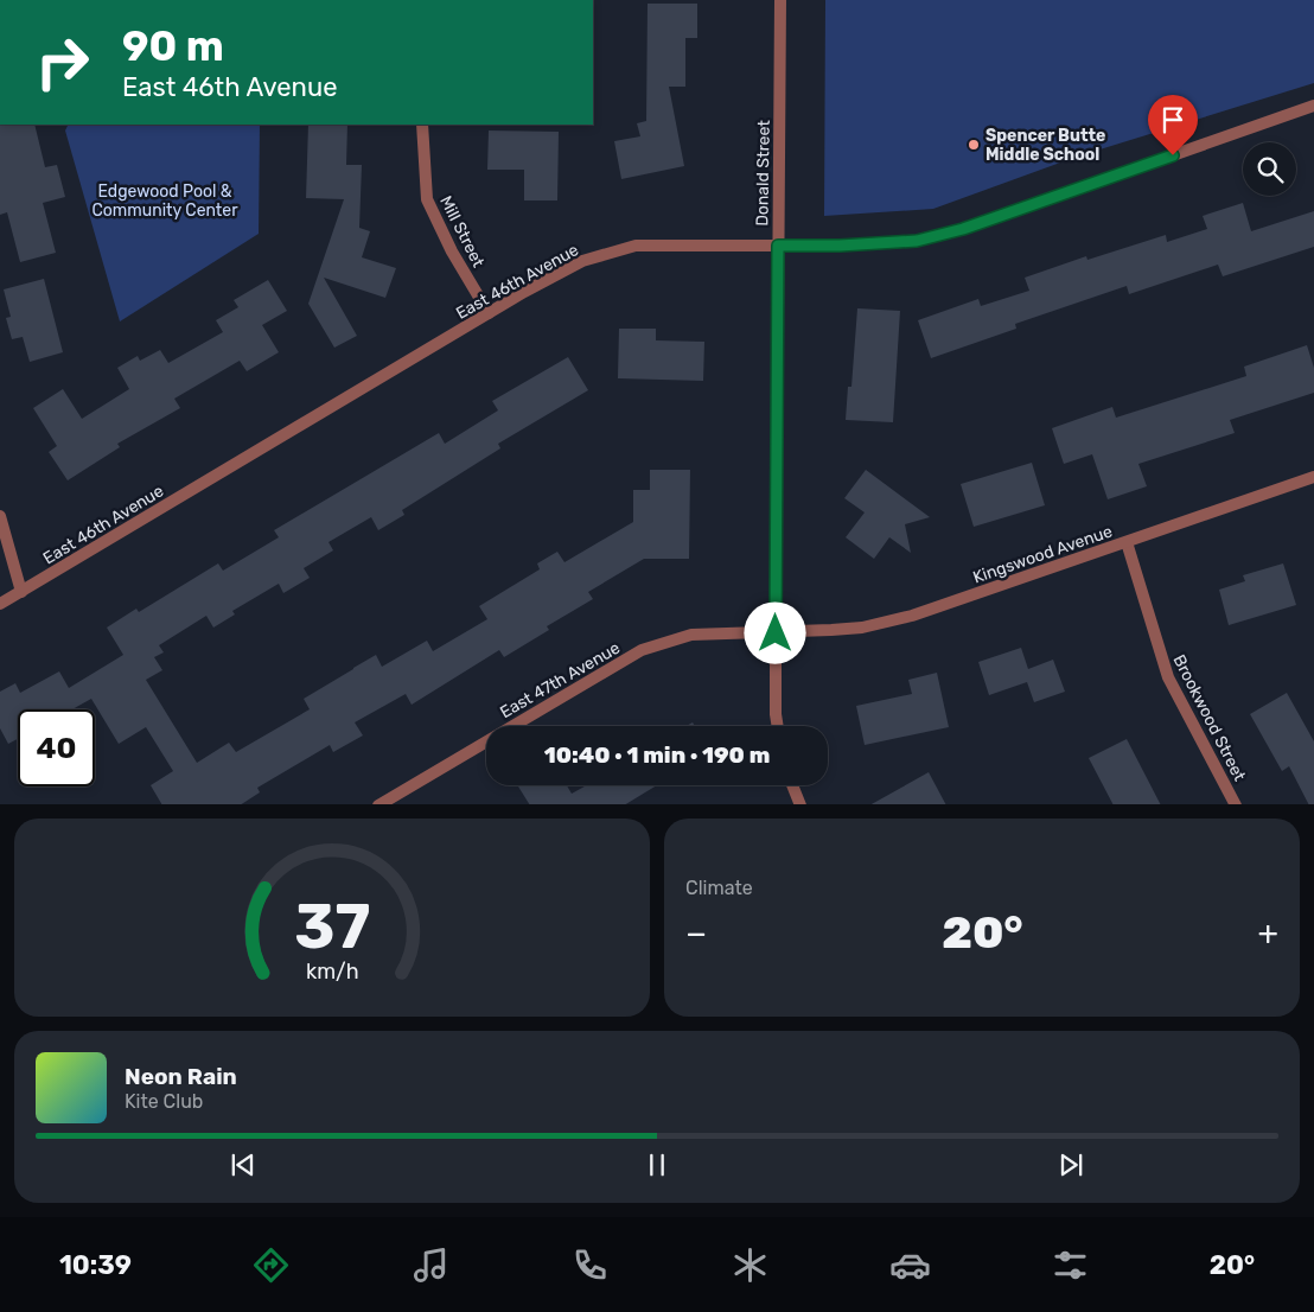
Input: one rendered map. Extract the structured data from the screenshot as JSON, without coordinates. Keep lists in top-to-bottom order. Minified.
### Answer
{"streets":{"street":["Donald Street","Mill Street","East 46th Avenue","Kingswood Avenue","East 47th Avenue","Brookwood Street"]},"crossings":[["Donald Street","East 46th Avenue"],["Donald Street","Kingswood Avenue"],["Donald Street","East 47th Avenue"],["Mill Street","East 46th Avenue"],["Kingswood Avenue","East 47th Avenue"],["Kingswood Avenue","Brookwood Street"]],"parks":["Edgewood Pool & Community Center"],"places":["Spencer Butte Middle School"],"page":{"turn":["90 m","East 46th Avenue"],"limit":"40","trip":"10:40 · 1 min · 190 m","tile":"Climate","heat":["−","20°","+"],"song":["Neon Rain","Kite Club"],"tabs":["10:39","20°"],"gauge":["37","km/h"]}}
